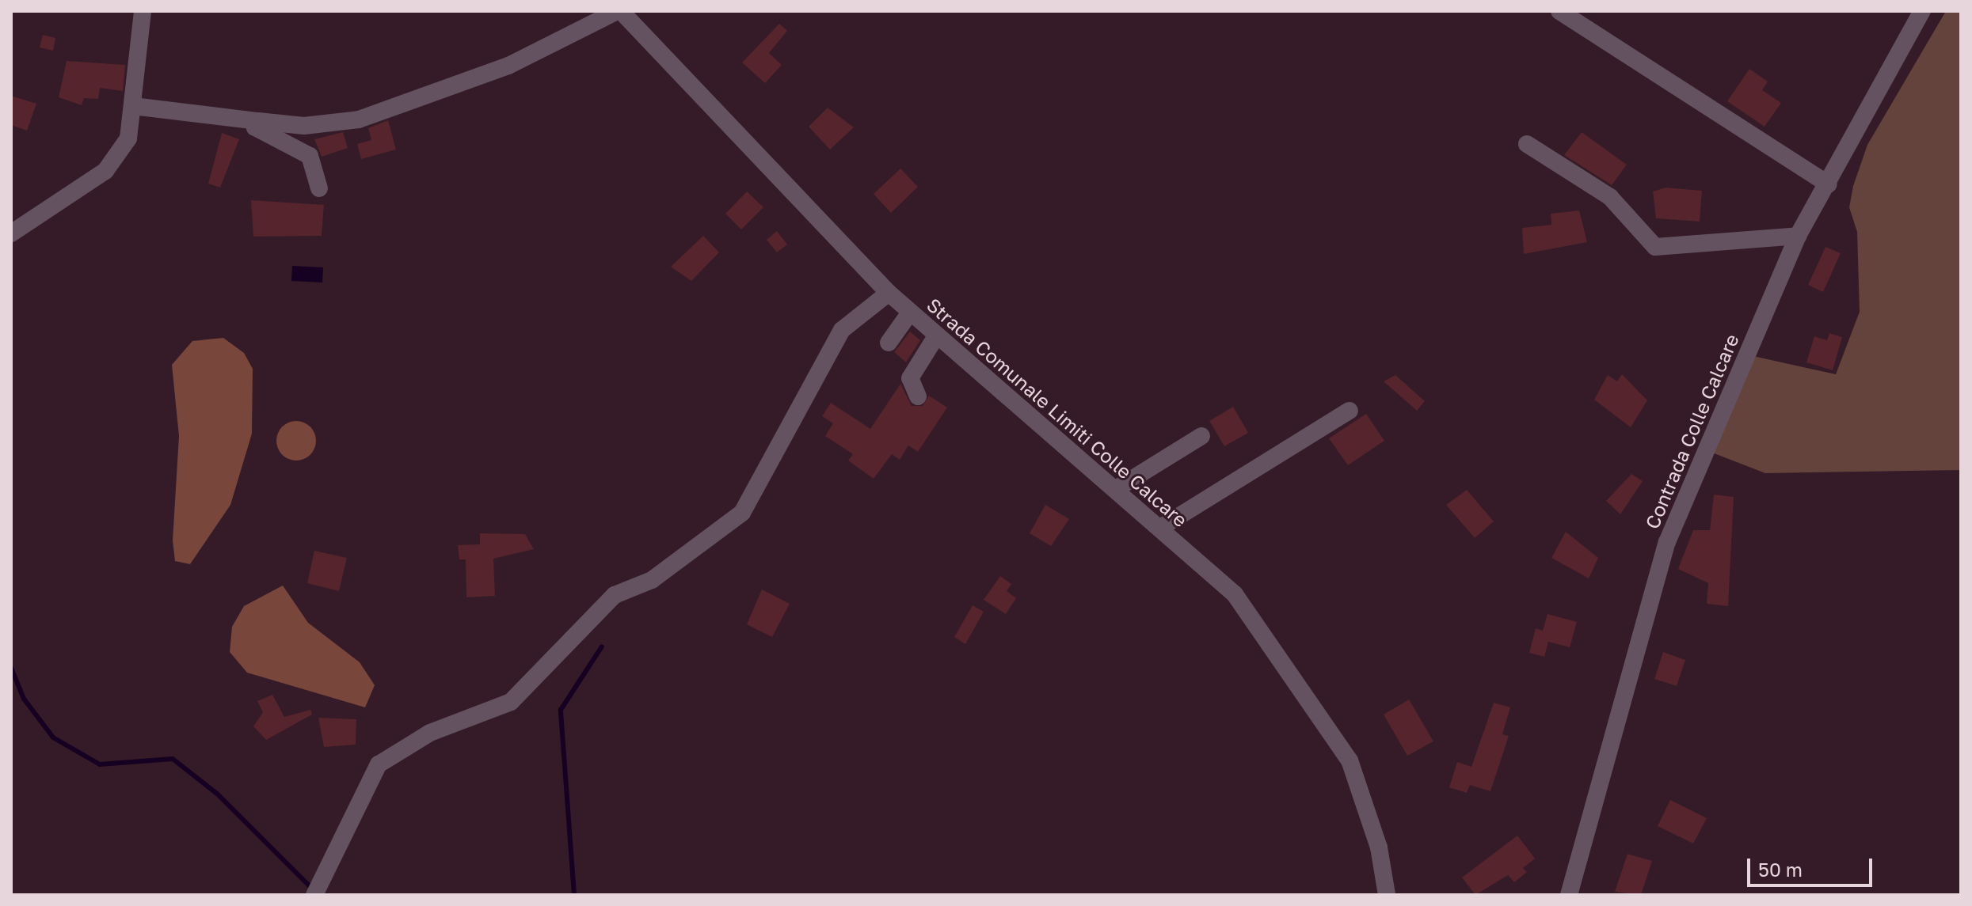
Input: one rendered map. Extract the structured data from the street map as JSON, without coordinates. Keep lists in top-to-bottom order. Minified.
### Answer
{"streets":{"street":["Strada Comunale Limiti Colle Calcare","Contrada Colle Calcare"]},"scale_bar":"50 m"}
